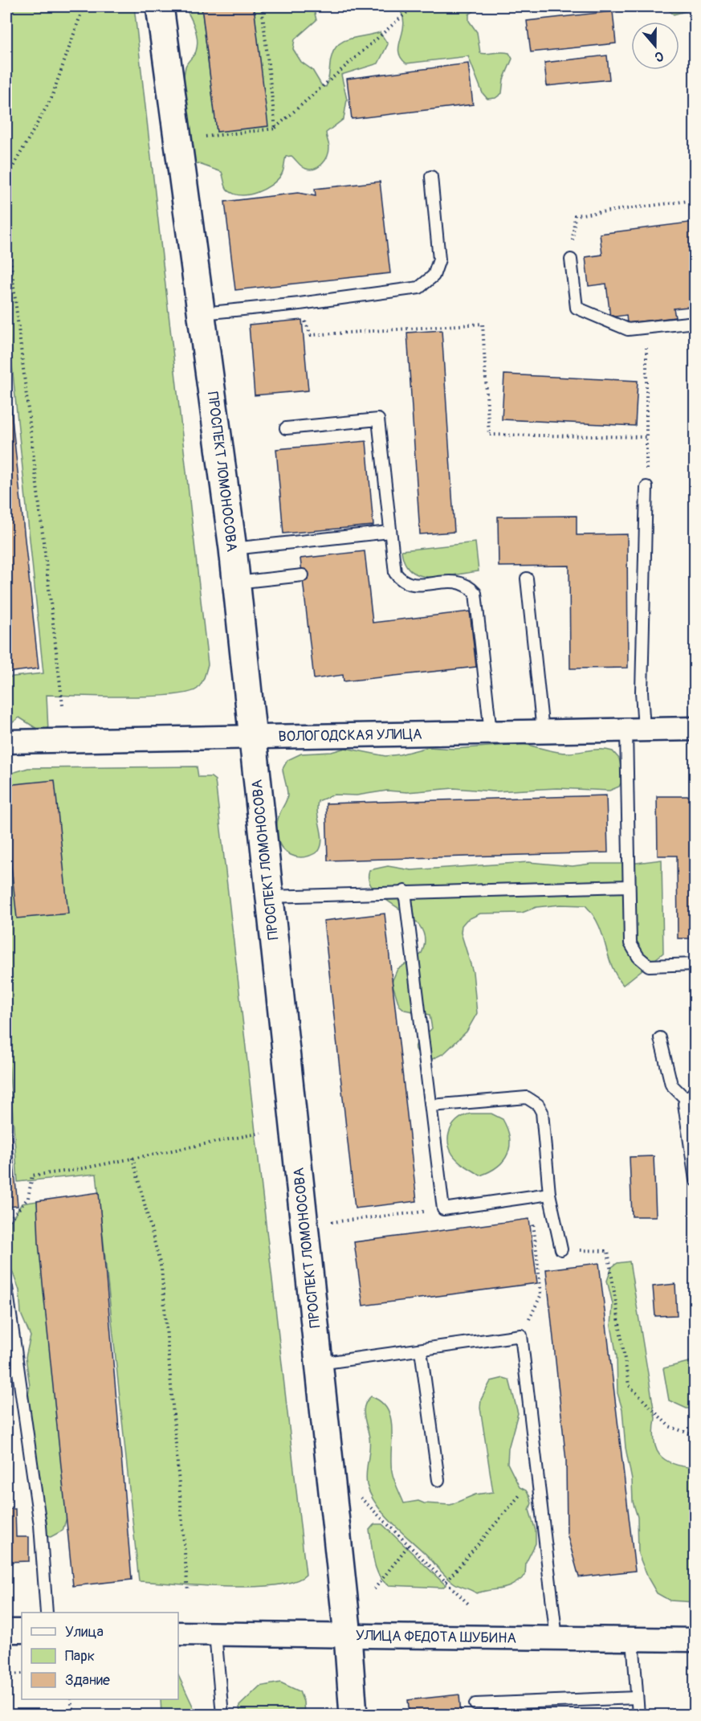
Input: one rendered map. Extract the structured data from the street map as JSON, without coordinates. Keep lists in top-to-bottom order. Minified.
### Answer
{"streets":{"main road":["ПРОСПЕКТ ЛОМОНОСОВА"],"street":["ВОЛОГОДСКАЯ УЛИЦА","УЛИЦА ФЕДОТА ШУБИНА"]},"crossings":[["ПРОСПЕКТ ЛОМОНОСОВА","ВОЛОГОДСКАЯ УЛИЦА"],["ПРОСПЕКТ ЛОМОНОСОВА","УЛИЦА ФЕДОТА ШУБИНА"]],"legend":["Улица","Парк","Здание"],"north":"bottom"}
